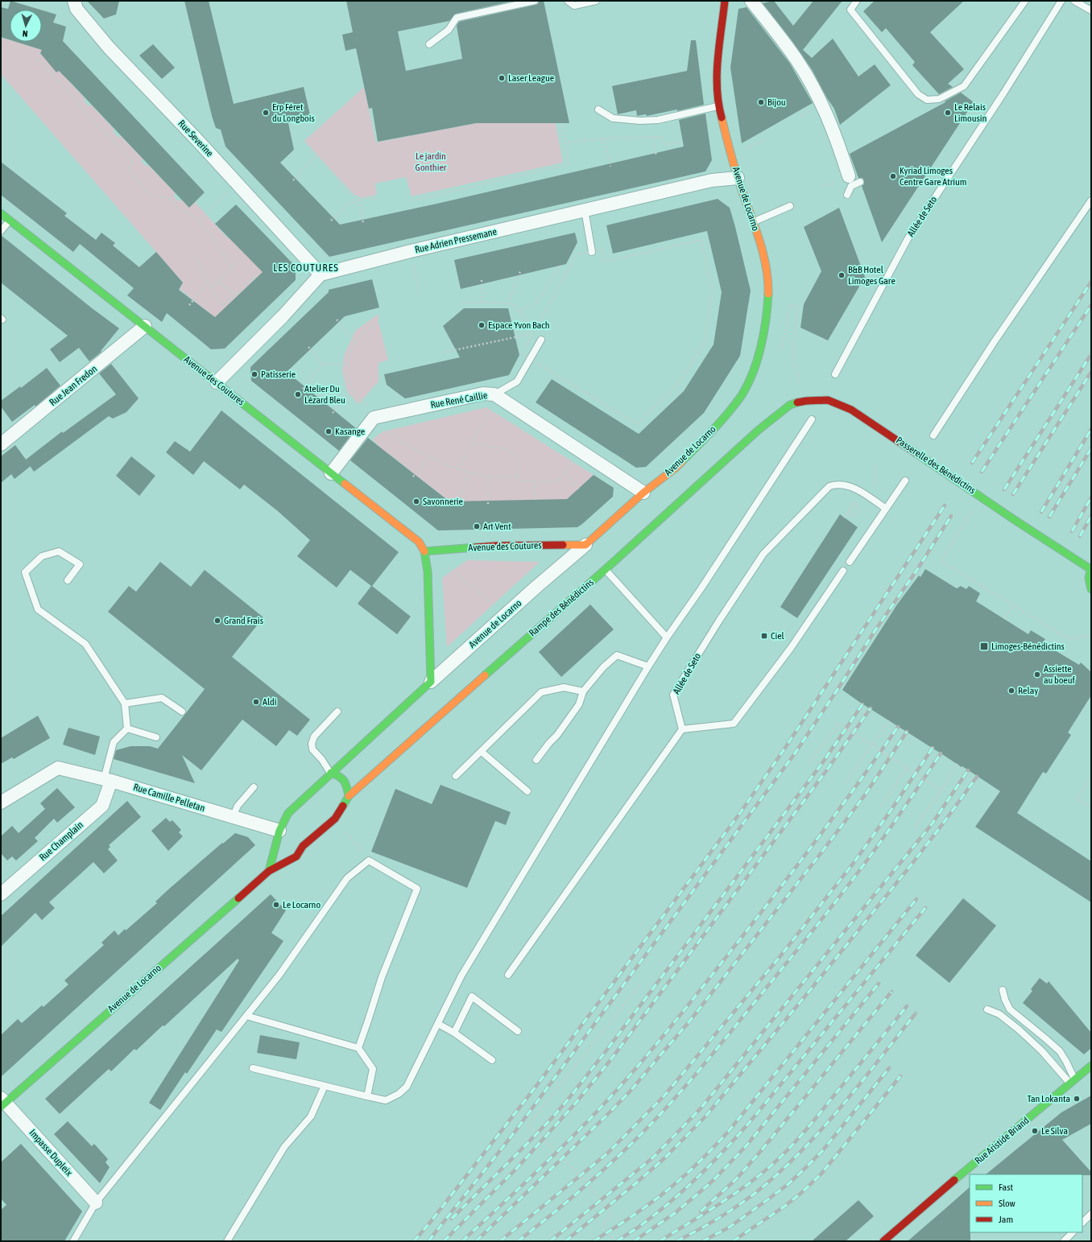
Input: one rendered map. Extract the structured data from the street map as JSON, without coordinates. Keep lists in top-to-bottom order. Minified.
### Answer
{"streets":{"street":["Rue Severine","Avenue de Locarno","Rue Adrien Pressemane","Avenue des Coutures","Rue Jean Fredon","Rue René Caillie","Passerelle des Bénédictins","Rampe des Bénédictins","Rue Camille Pelletan","Rue Champlain","Rue Aristide Briand","Impasse Dupleix"],"lane":["Allée de Seto"]},"crossings":[["Rue Severine","Rue Adrien Pressemane"],["Avenue de Locarno","Rue Adrien Pressemane"],["Avenue de Locarno","Avenue des Coutures"],["Avenue de Locarno","Rue René Caillie"],["Avenue de Locarno","Rampe des Bénédictins"],["Avenue de Locarno","Rue Camille Pelletan"],["Avenue de Locarno","Impasse Dupleix"],["Avenue des Coutures","Rue Jean Fredon"],["Avenue des Coutures","Rue René Caillie"],["Passerelle des Bénédictins","Rampe des Bénédictins"],["Rue Camille Pelletan","Rue Champlain"]],"districts":["LES COUTURES"],"parks":["Le jardin Gonthier"],"places":{"other":["Laser League","Bijou","Erp Féret du Longbois","Le Relais Limousin","Kyriad Limoges Centre Gare Atrium","B&B Hotel Limoges Gare","Espace Yvon Bach","Patisserie","Atelier Du Lézard Bleu","Kasange","Savonnerie","Art Vent","Grand Frais","Assiette au boeuf","Relay","Aldi","Le Locarno","Tan Lokanta","Le Silva"],"transit":["Ciel","Limoges-Bénédictins"]},"legend":["Fast","Slow","Jam"],"north":"bottom"}
